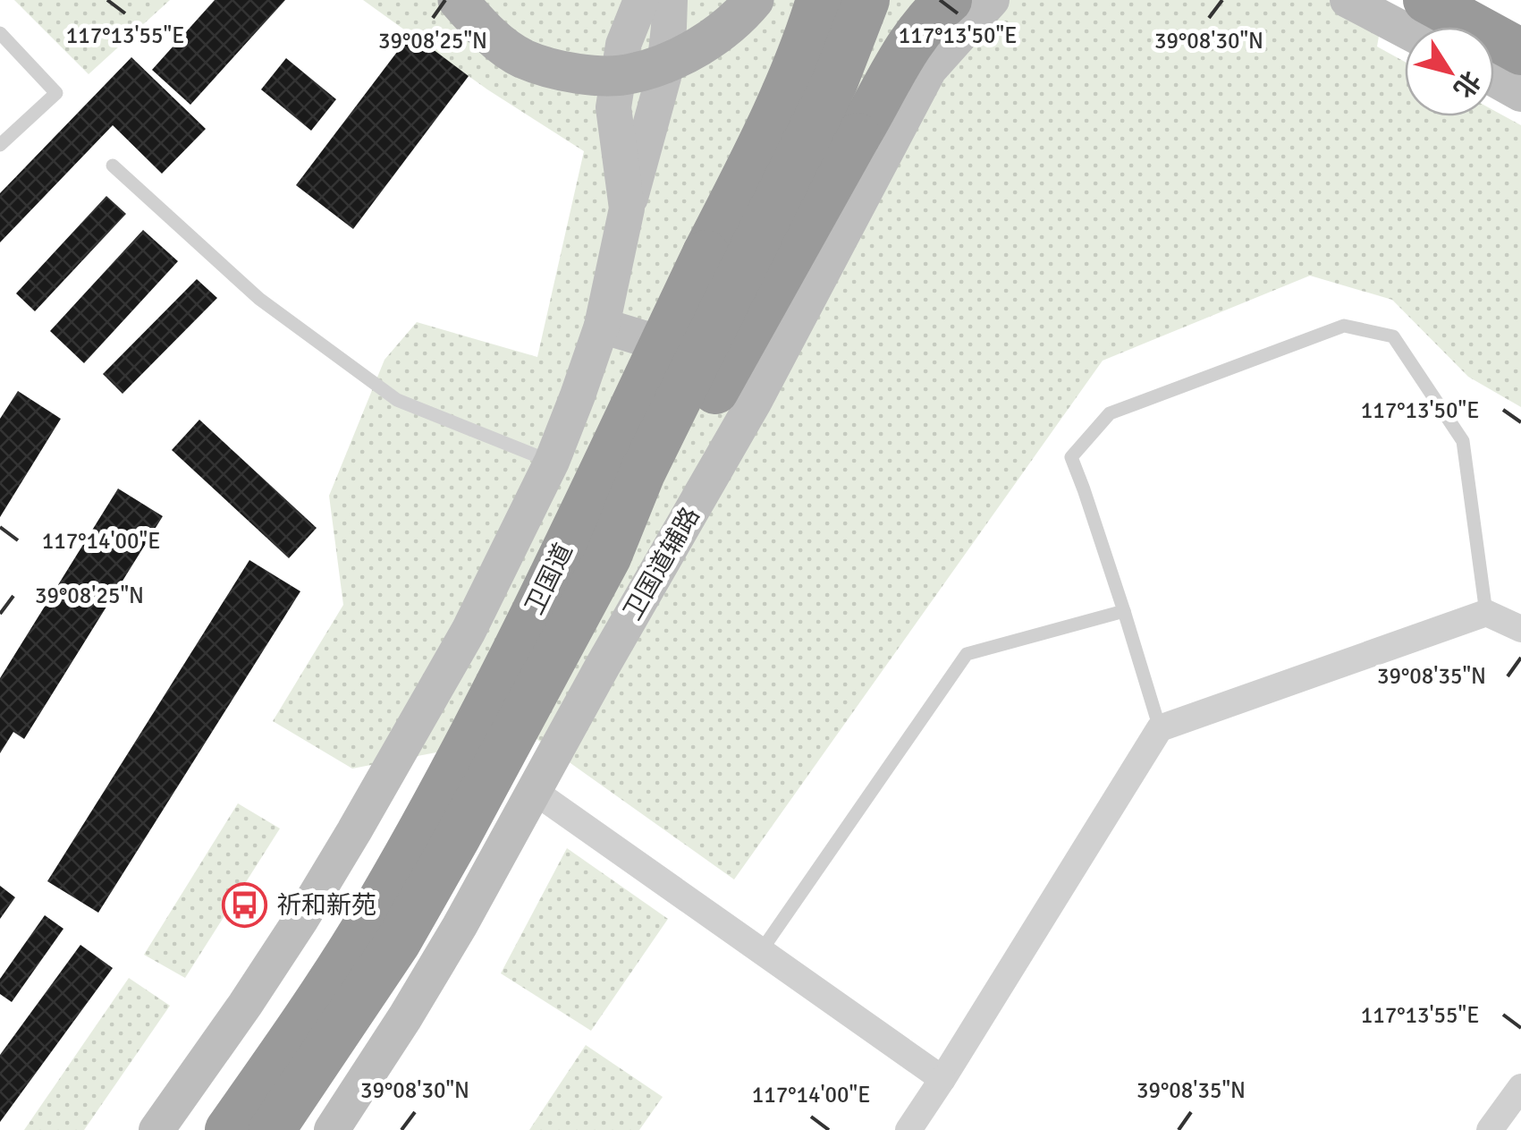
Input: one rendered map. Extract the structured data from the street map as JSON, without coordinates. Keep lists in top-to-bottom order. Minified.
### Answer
{"streets":{"highway":["卫国道"],"main road":["卫国道辅路"]},"places":{"bus stop":["祈和新苑"]},"north":"bottom right","coordinates":["117°13'55\"E","117°13'50\"E","39°08'25\"N","39°08'30\"N","117°14'00\"E","39°08'35\"N"]}
